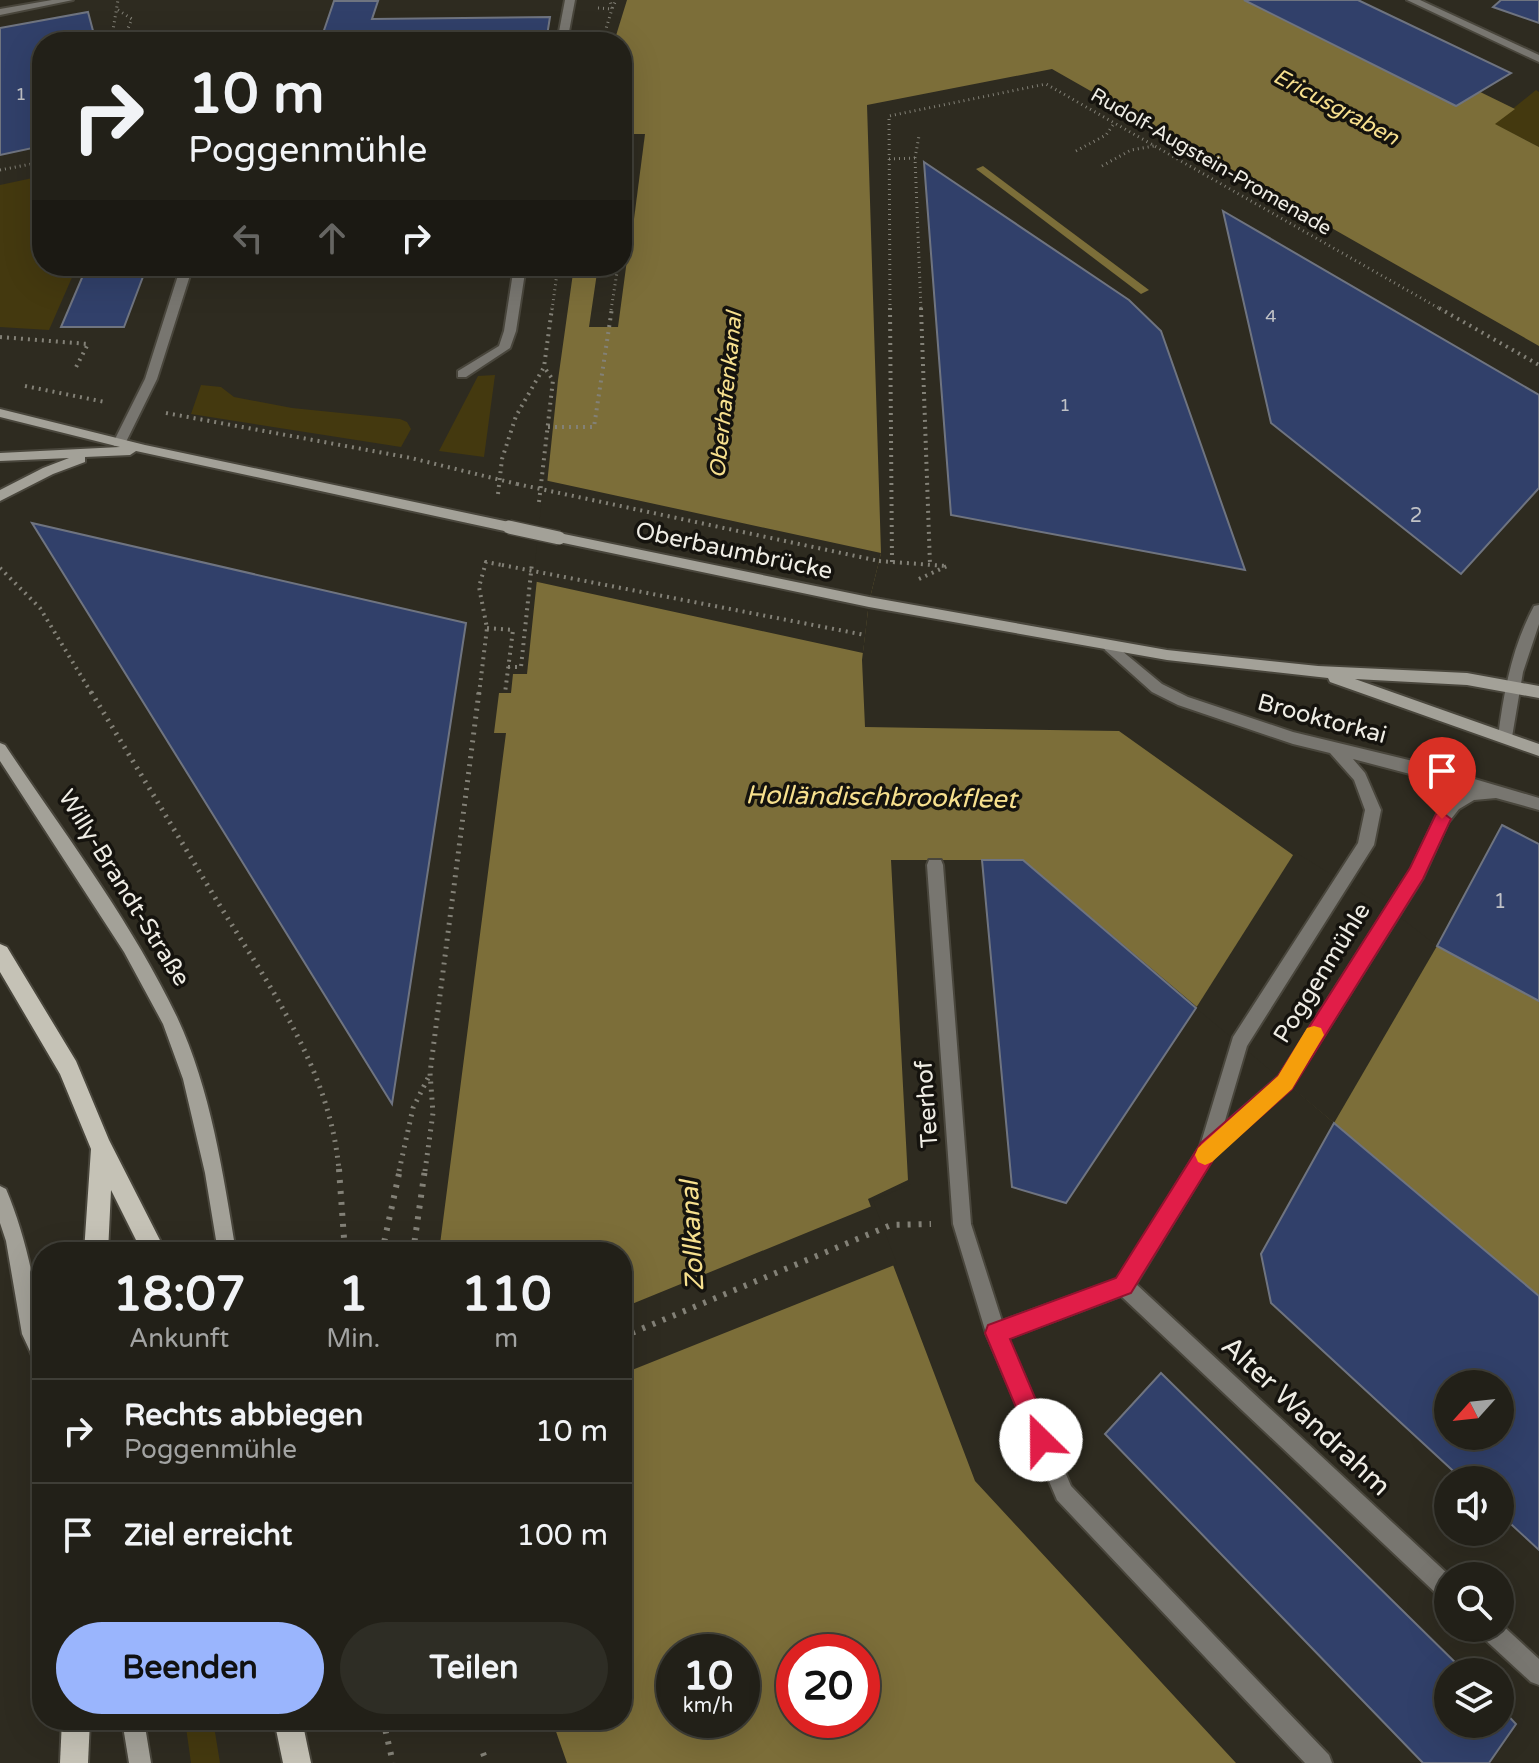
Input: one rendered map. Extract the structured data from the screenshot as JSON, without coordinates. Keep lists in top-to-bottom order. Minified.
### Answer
{"streets":{"main road":["Oberbaumbrücke","Willy-Brandt-Straße"],"street":["Brooktorkai","Poggenmühle","Teerhof","Alter Wandrahm"],"path":["Rudolf-Augstein-Promenade"]},"crossings":[["Oberbaumbrücke","Brooktorkai"],["Brooktorkai","Poggenmühle"],["Poggenmühle","Alter Wandrahm"]],"water":["Ericusgraben","Oberhafenkanal","Holländischbrookfleet","Zollkanal"],"house_numbers":["1","4","1","2","1"],"north":"bottom left","page":{"turn":["10 m","Poggenmühle"],"eta":["18:07","Ankunft","1","Min.","110","m"],"list":[{"name":"Rechts abbiegen","note":"Poggenmühle","value":"10 m"},{"name":"Ziel erreicht","value":"100 m"}],"buttons":["Beenden","Teilen"],"speed":"10 km/h","limit":"20"}}
